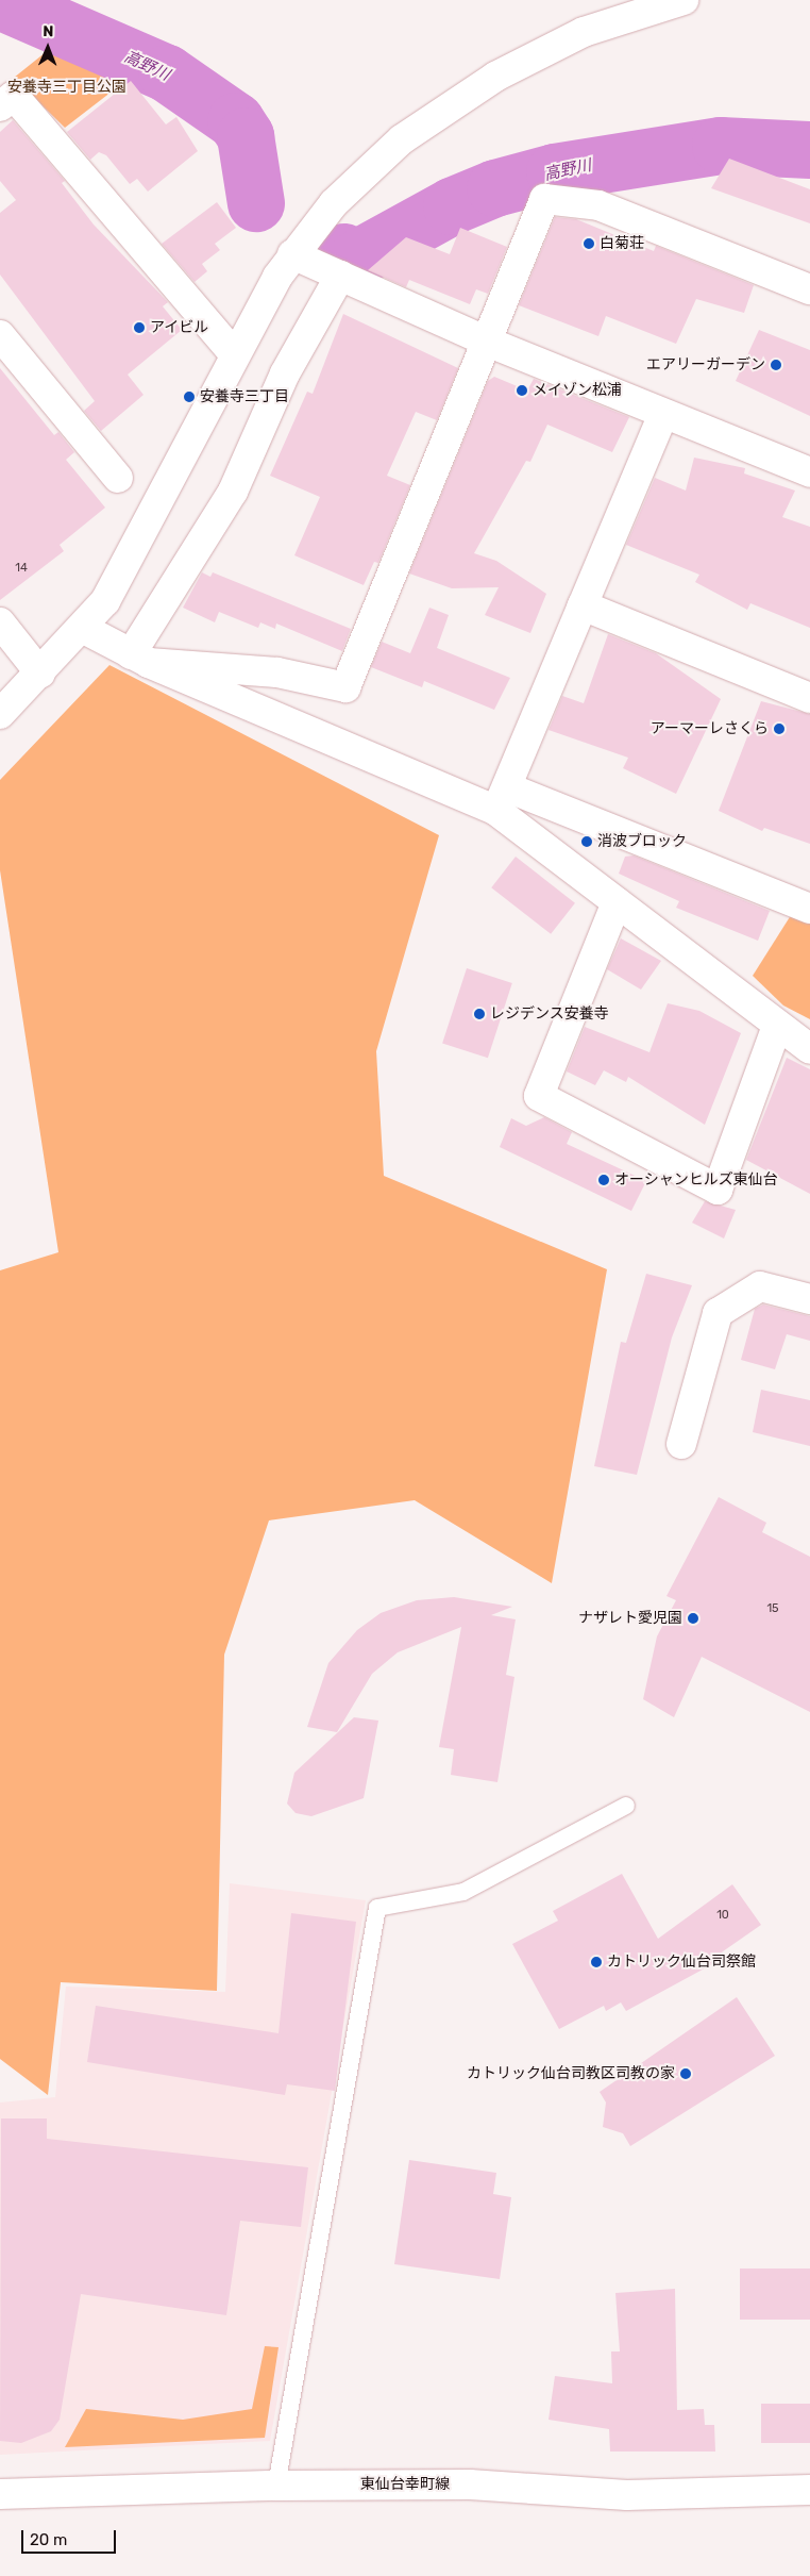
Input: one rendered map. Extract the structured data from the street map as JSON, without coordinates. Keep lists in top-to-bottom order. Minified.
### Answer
{"streets":{"street":["東仙台幸町線"]},"water":["高野川"],"parks":["安養寺三丁目公園"],"places":["白菊荘","アイビル","エアリーガーデン","メイゾン松浦","安養寺三丁目","アーマーレさくら","消波ブロック","レジデンス安養寺","オーシャンヒルズ東仙台","ナザレト愛児園","カトリック仙台司祭館","カトリック仙台司教区司教の家"],"house_numbers":["14","15","10"],"scale_bar":"20 m","north":"top"}
